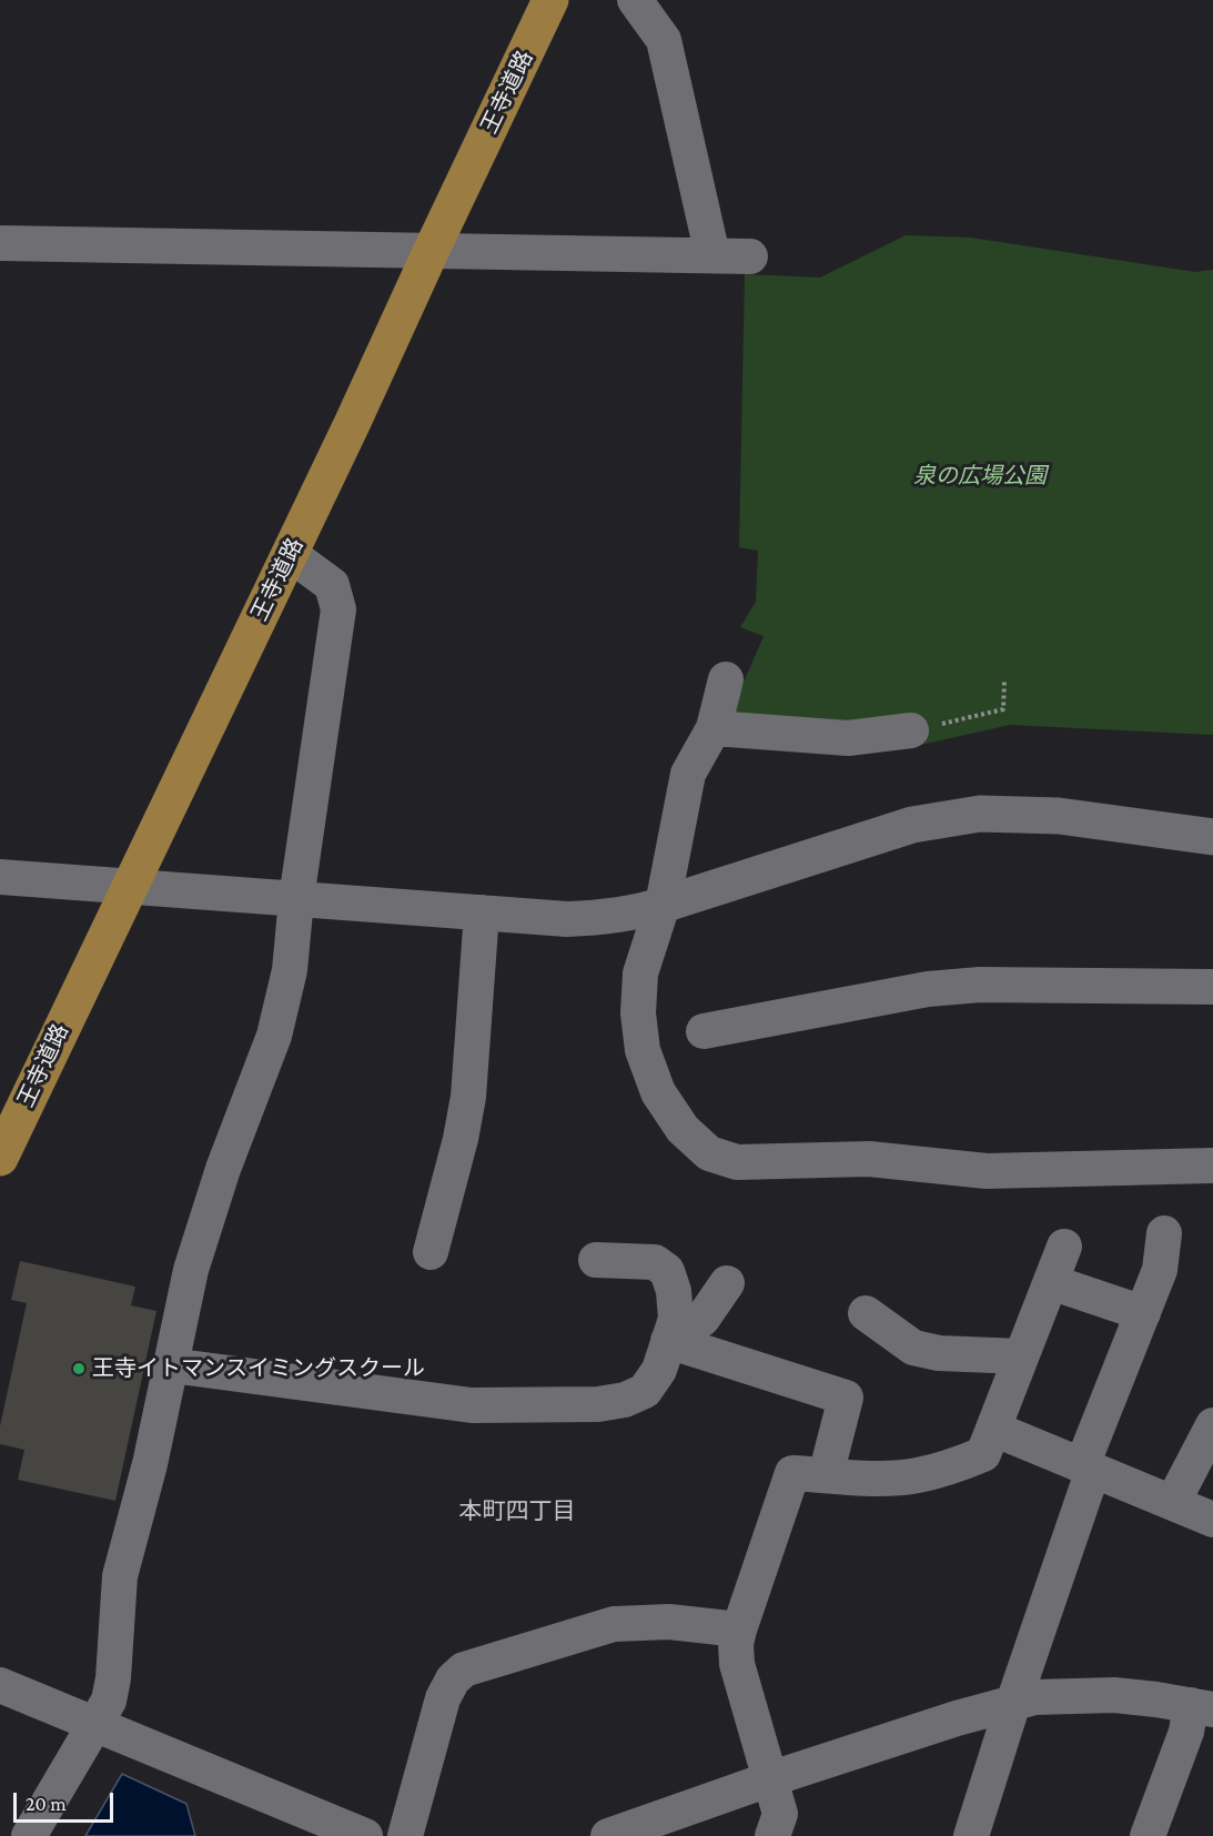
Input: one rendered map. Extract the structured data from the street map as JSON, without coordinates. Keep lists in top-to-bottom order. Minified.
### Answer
{"streets":{"highway":["王寺道路"]},"districts":["本町四丁目"],"parks":["泉の広場公園"],"places":["王寺イトマンスイミングスクール"],"scale_bar":"20 m"}
